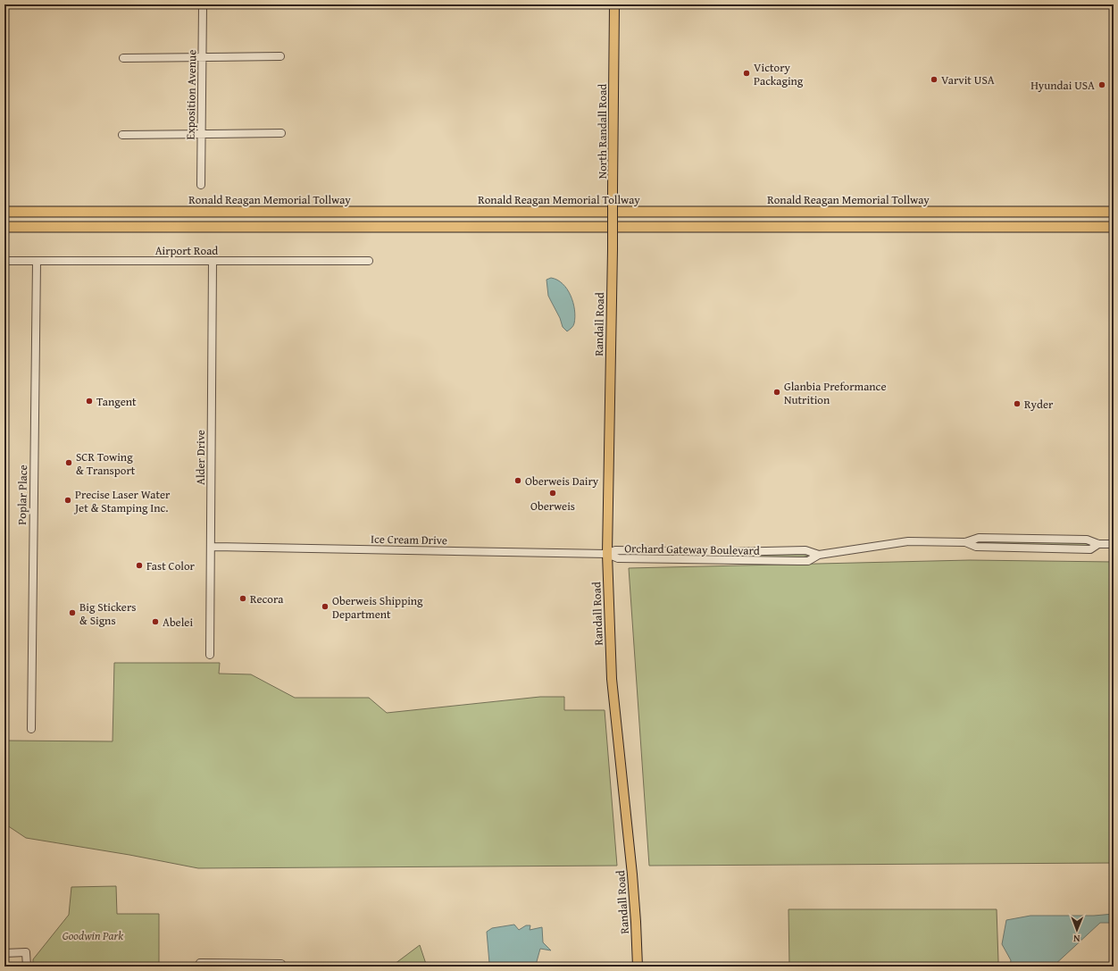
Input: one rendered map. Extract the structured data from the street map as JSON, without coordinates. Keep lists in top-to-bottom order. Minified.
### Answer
{"streets":{"highway":["Ronald Reagan Memorial Tollway"],"main road":["North Randall Road","Randall Road"],"street":["Exposition Avenue","Airport Road","Alder Drive","Poplar Place","Ice Cream Drive","Orchard Gateway Boulevard"]},"crossings":[["North Randall Road","Randall Road"],["Airport Road","Alder Drive"],["Airport Road","Poplar Place"],["Randall Road","Ice Cream Drive"],["Randall Road","Orchard Gateway Boulevard"],["Alder Drive","Ice Cream Drive"],["Ice Cream Drive","Orchard Gateway Boulevard"]],"parks":["Goodwin Park"],"places":["Victory Packaging","Varvit USA","Hyundai USA","Glanbia Preformance Nutrition","Tangent","Ryder","SCR Towing & Transport","Oberweis Dairy","Oberweis","Precise Laser Water Jet & Stamping Inc.","Fast Color","Recora","Oberweis Shipping Department","Big Stickers & Signs","Abelei"],"north":"bottom"}
